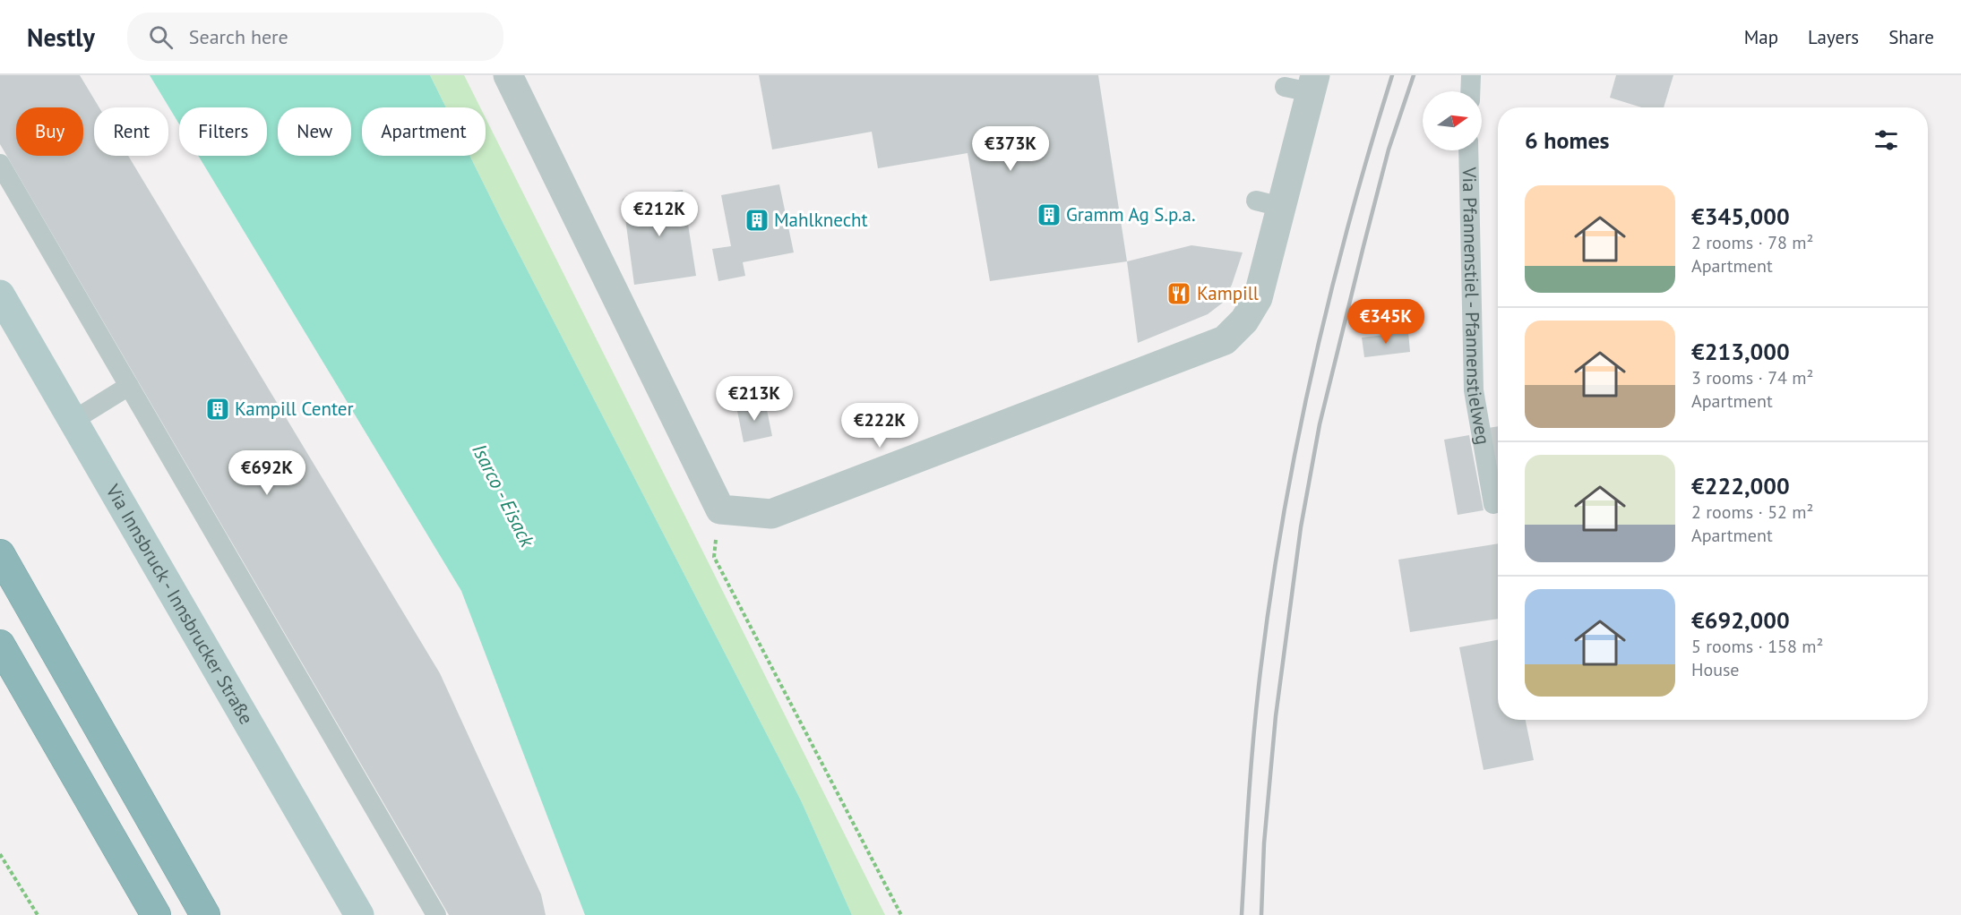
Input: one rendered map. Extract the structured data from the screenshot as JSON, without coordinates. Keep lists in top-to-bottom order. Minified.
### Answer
{"streets":{"main road":["Via Innsbruck - Innsbrucker Straße"],"lane":["Via Pfannenstiel - Pfannenstielweg"]},"water":["Isarco - Eisack"],"places":{"building":["Gramm Ag S.p.a.","Mahlknecht","Kampill Center"],"restaurant":["Kampill"]},"north":"right","page":{"header":"Nestly","search":"Search here","nav":["Map","Layers","Share"],"chip":["Buy","Rent","Filters","New","Apartment"],"heading":"6 homes","price":["€373K","€212K","€345K","€213K","€222K","€692K"],"list":[{"name":"€345,000","note":"2 rooms · 78 m² · Apartment"},{"name":"€213,000","note":"3 rooms · 74 m² · Apartment"},{"name":"€222,000","note":"2 rooms · 52 m² · Apartment"},{"name":"€692,000","note":"5 rooms · 158 m² · House"}]}}
